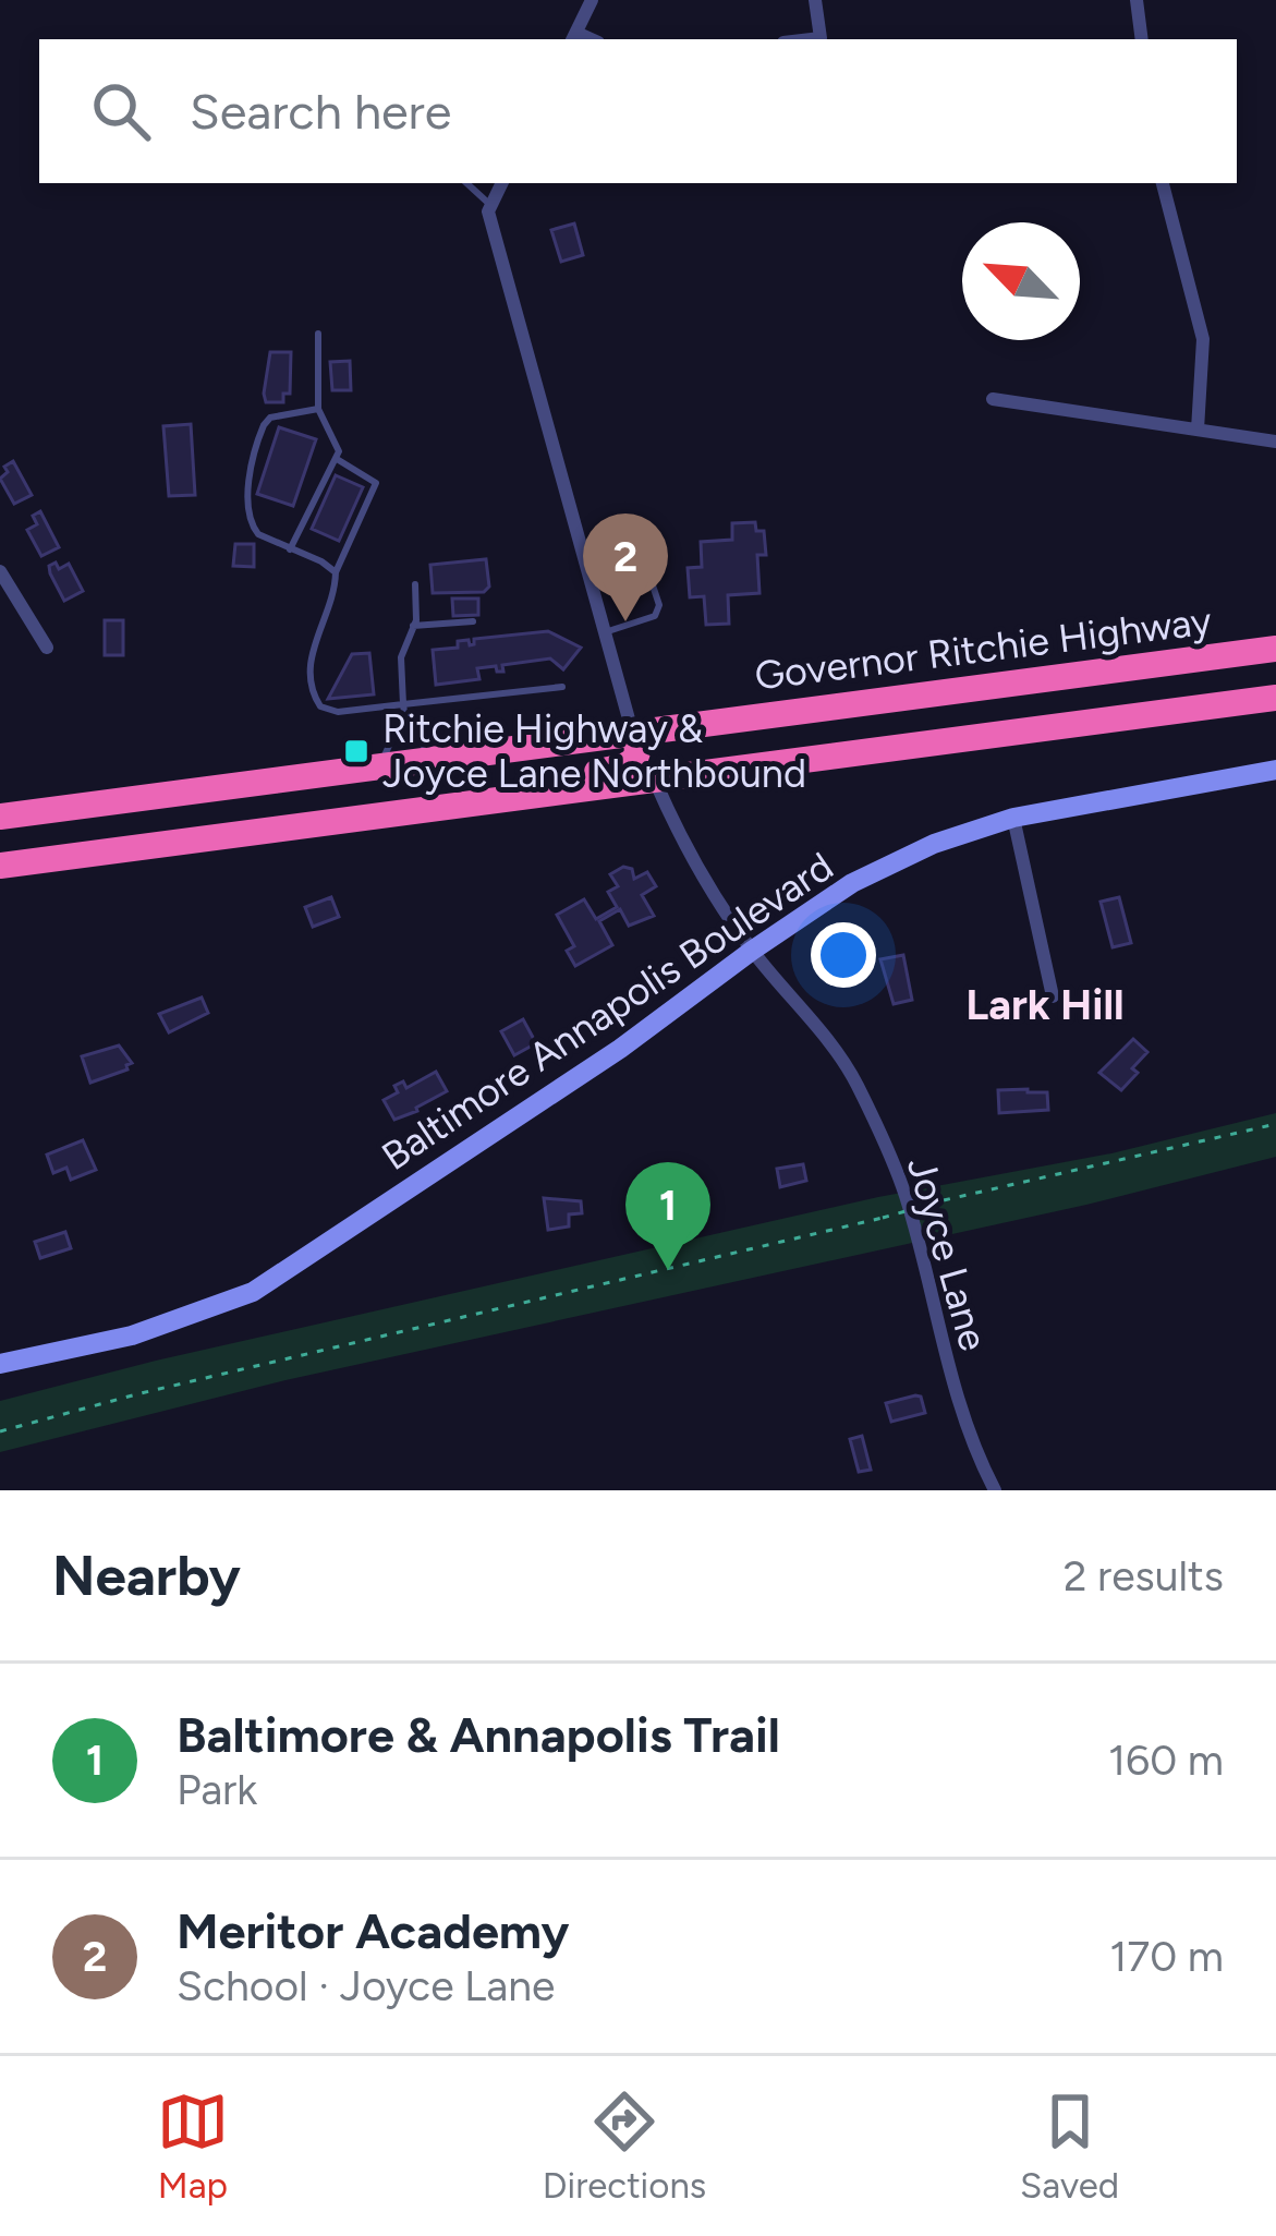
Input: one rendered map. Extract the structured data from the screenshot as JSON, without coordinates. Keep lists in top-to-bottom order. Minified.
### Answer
{"streets":{"highway":["Governor Ritchie Highway"],"street":["Baltimore Annapolis Boulevard","Joyce Lane"]},"crossings":[["Baltimore Annapolis Boulevard","Joyce Lane"]],"districts":["Lark Hill"],"places":{"transit":["Ritchie Highway & Joyce Lane Northbound"]},"north":"top left","page":{"search":"Search here","pins":["2","1"],"heading":["Nearby","2 results"],"list":[{"mark":"1","name":"Baltimore & Annapolis Trail","note":"Park","value":"160 m"},{"mark":"2","name":"Meritor Academy","note":"School · Joyce Lane","value":"170 m"}],"nav":["Map","Directions","Saved"]}}
